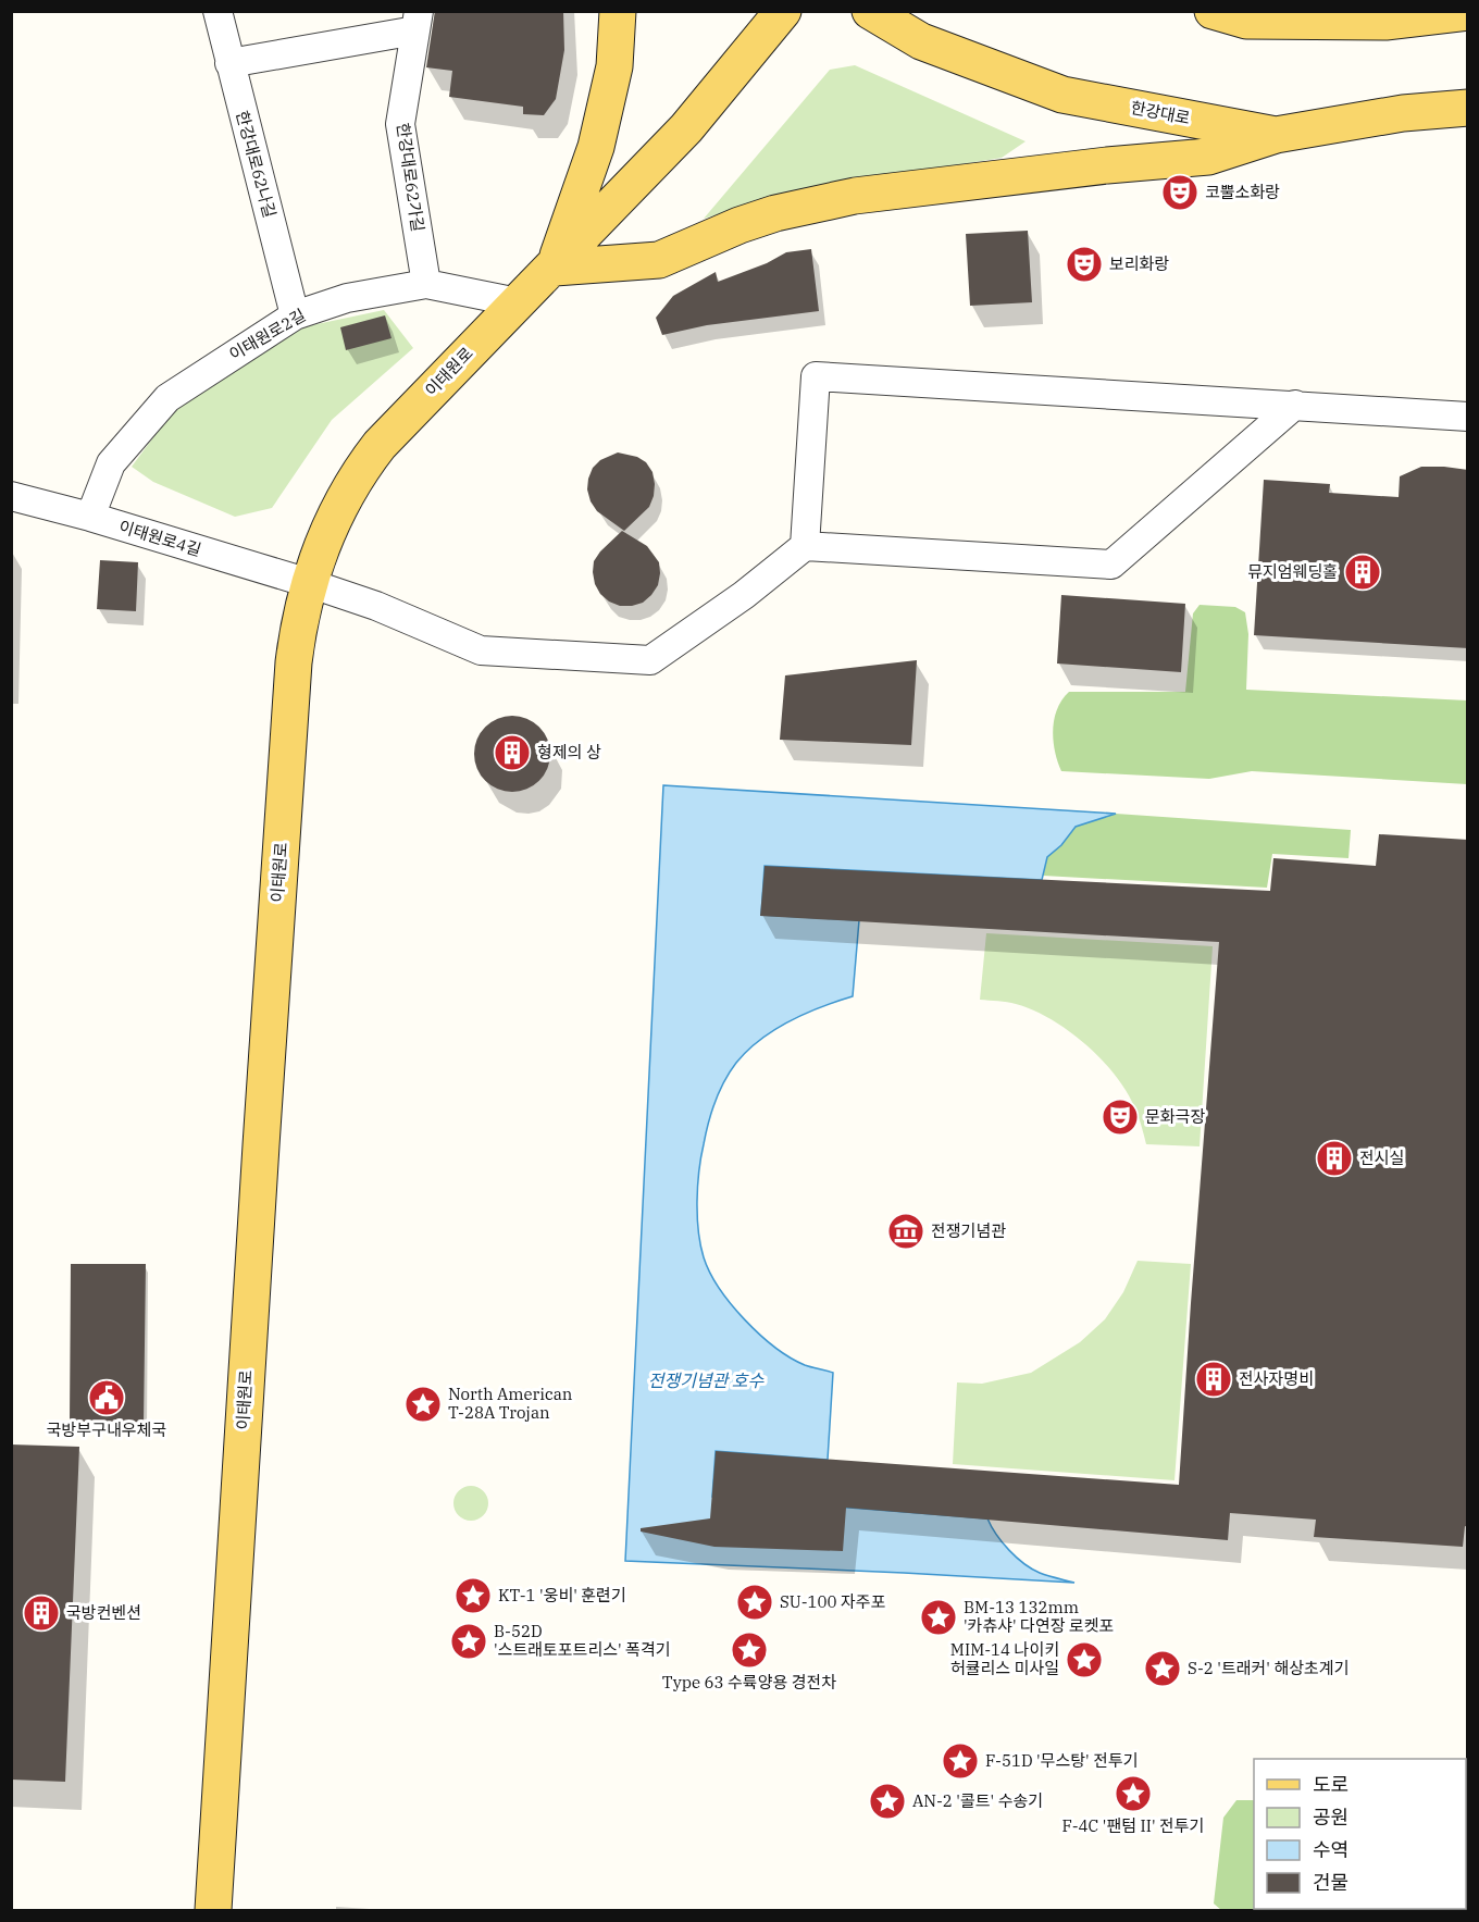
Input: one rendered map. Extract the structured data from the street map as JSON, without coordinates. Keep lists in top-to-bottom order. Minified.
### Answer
{"streets":{"main road":["한강대로","이태원로"],"street":["한강대로62나길","한강대로62가길","이태원로2길","이태원로4길"]},"crossings":[["한강대로62나길","한강대로62가길"],["한강대로62나길","이태원로2길"],["한강대로62가길","이태원로2길"],["이태원로2길","이태원로"],["이태원로2길","이태원로4길"],["이태원로","이태원로4길"]],"water":["전쟁기념관 호수"],"places":{"theatre":["코뿔소화랑","보리화랑","문화극장"],"building":["뮤지엄웨딩홀","형제의 상","전시실","전사자명비","국방컨벤션"],"museum":["전쟁기념관"],"public building":["국방부구내우체국"],"place":["North American T-28A Trojan","KT-1 '웅비' 훈련기","SU-100 자주포","BM-13 132mm '카츄샤' 다연장 로켓포","B-52D '스트래토포트리스' 폭격기","Type 63 수륙양용 경전차","MIM-14 나이키 허큘리스 미사일","S-2 '트래커' 해상초계기","F-51D '무스탕' 전투기","F-4C '팬텀 II' 전투기","AN-2 '콜트' 수송기"]},"legend":["도로","공원","수역","건물"]}
